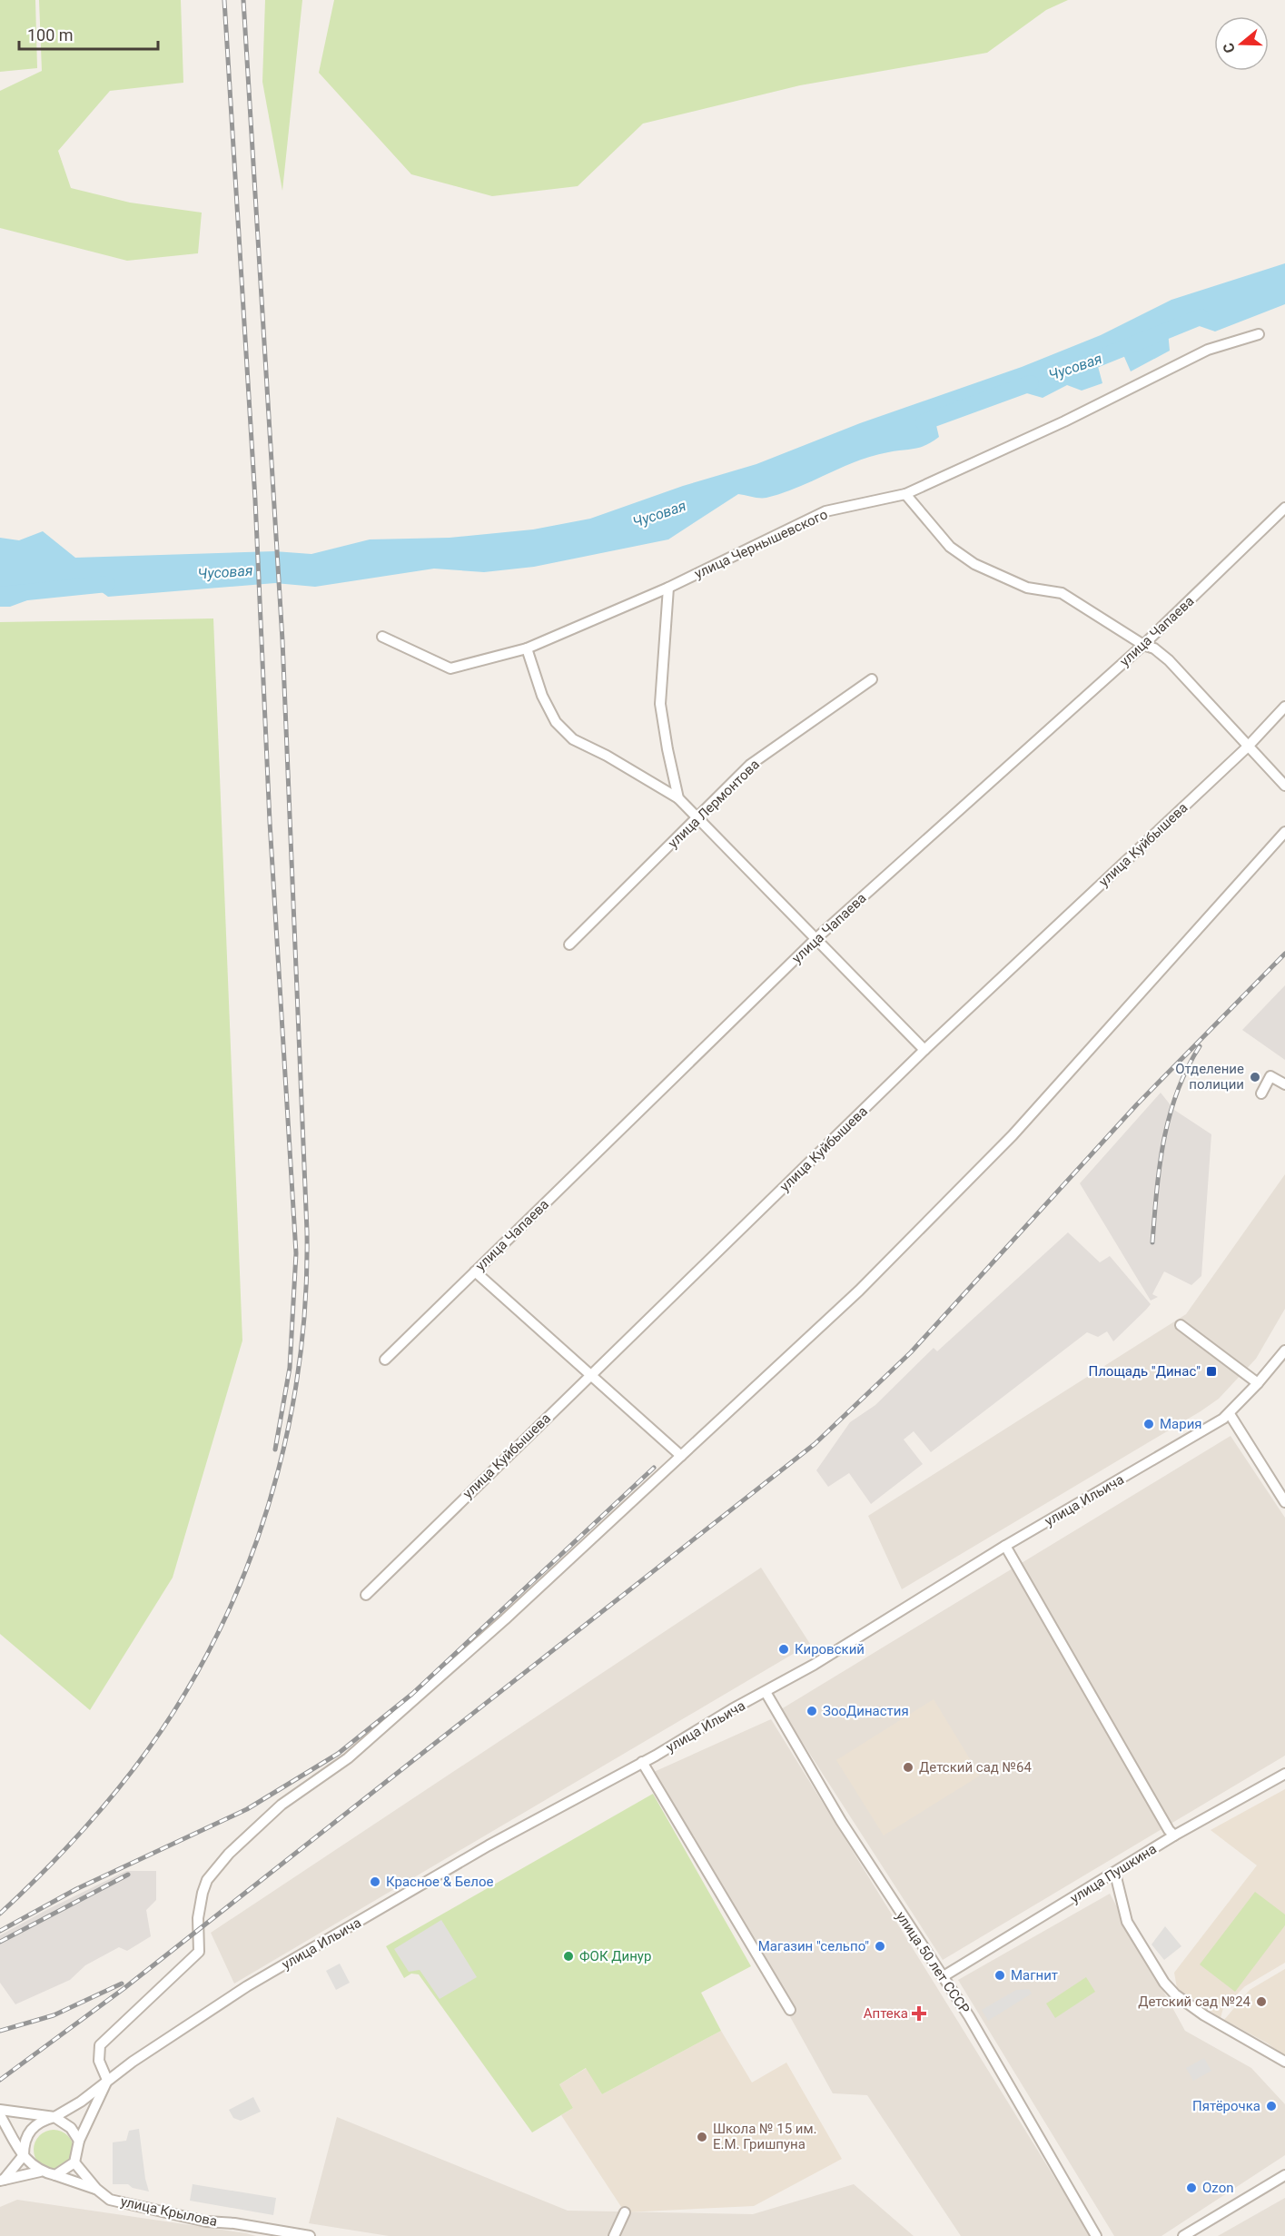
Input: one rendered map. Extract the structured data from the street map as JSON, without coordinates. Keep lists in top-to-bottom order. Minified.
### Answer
{"streets":{"street":["улица Чернышевского","улица Чапаева","улица Лермонтова","улица Куйбышева","улица Ильича","улица Пушкина","улица 50 лет СССР","улица Крылова"]},"crossings":[["улица Ильича","улица 50 лет СССР"],["улица Пушкина","улица 50 лет СССР"]],"water":["Чусовая"],"places":{"other":["Отделение полиции","Мария","Кировский","ЗооДинастия","Детский сад №64","Красное & Белое","Магазин \"сельпо\"","ФОК Динур","Магнит","Детский сад №24","Пятёрочка","Школа № 15 им. Е.М. Гришпуна","Ozon"],"transit":["Площадь \"Динас\""],"health":["Аптека"]},"scale_bar":"100 m","north":"left"}
